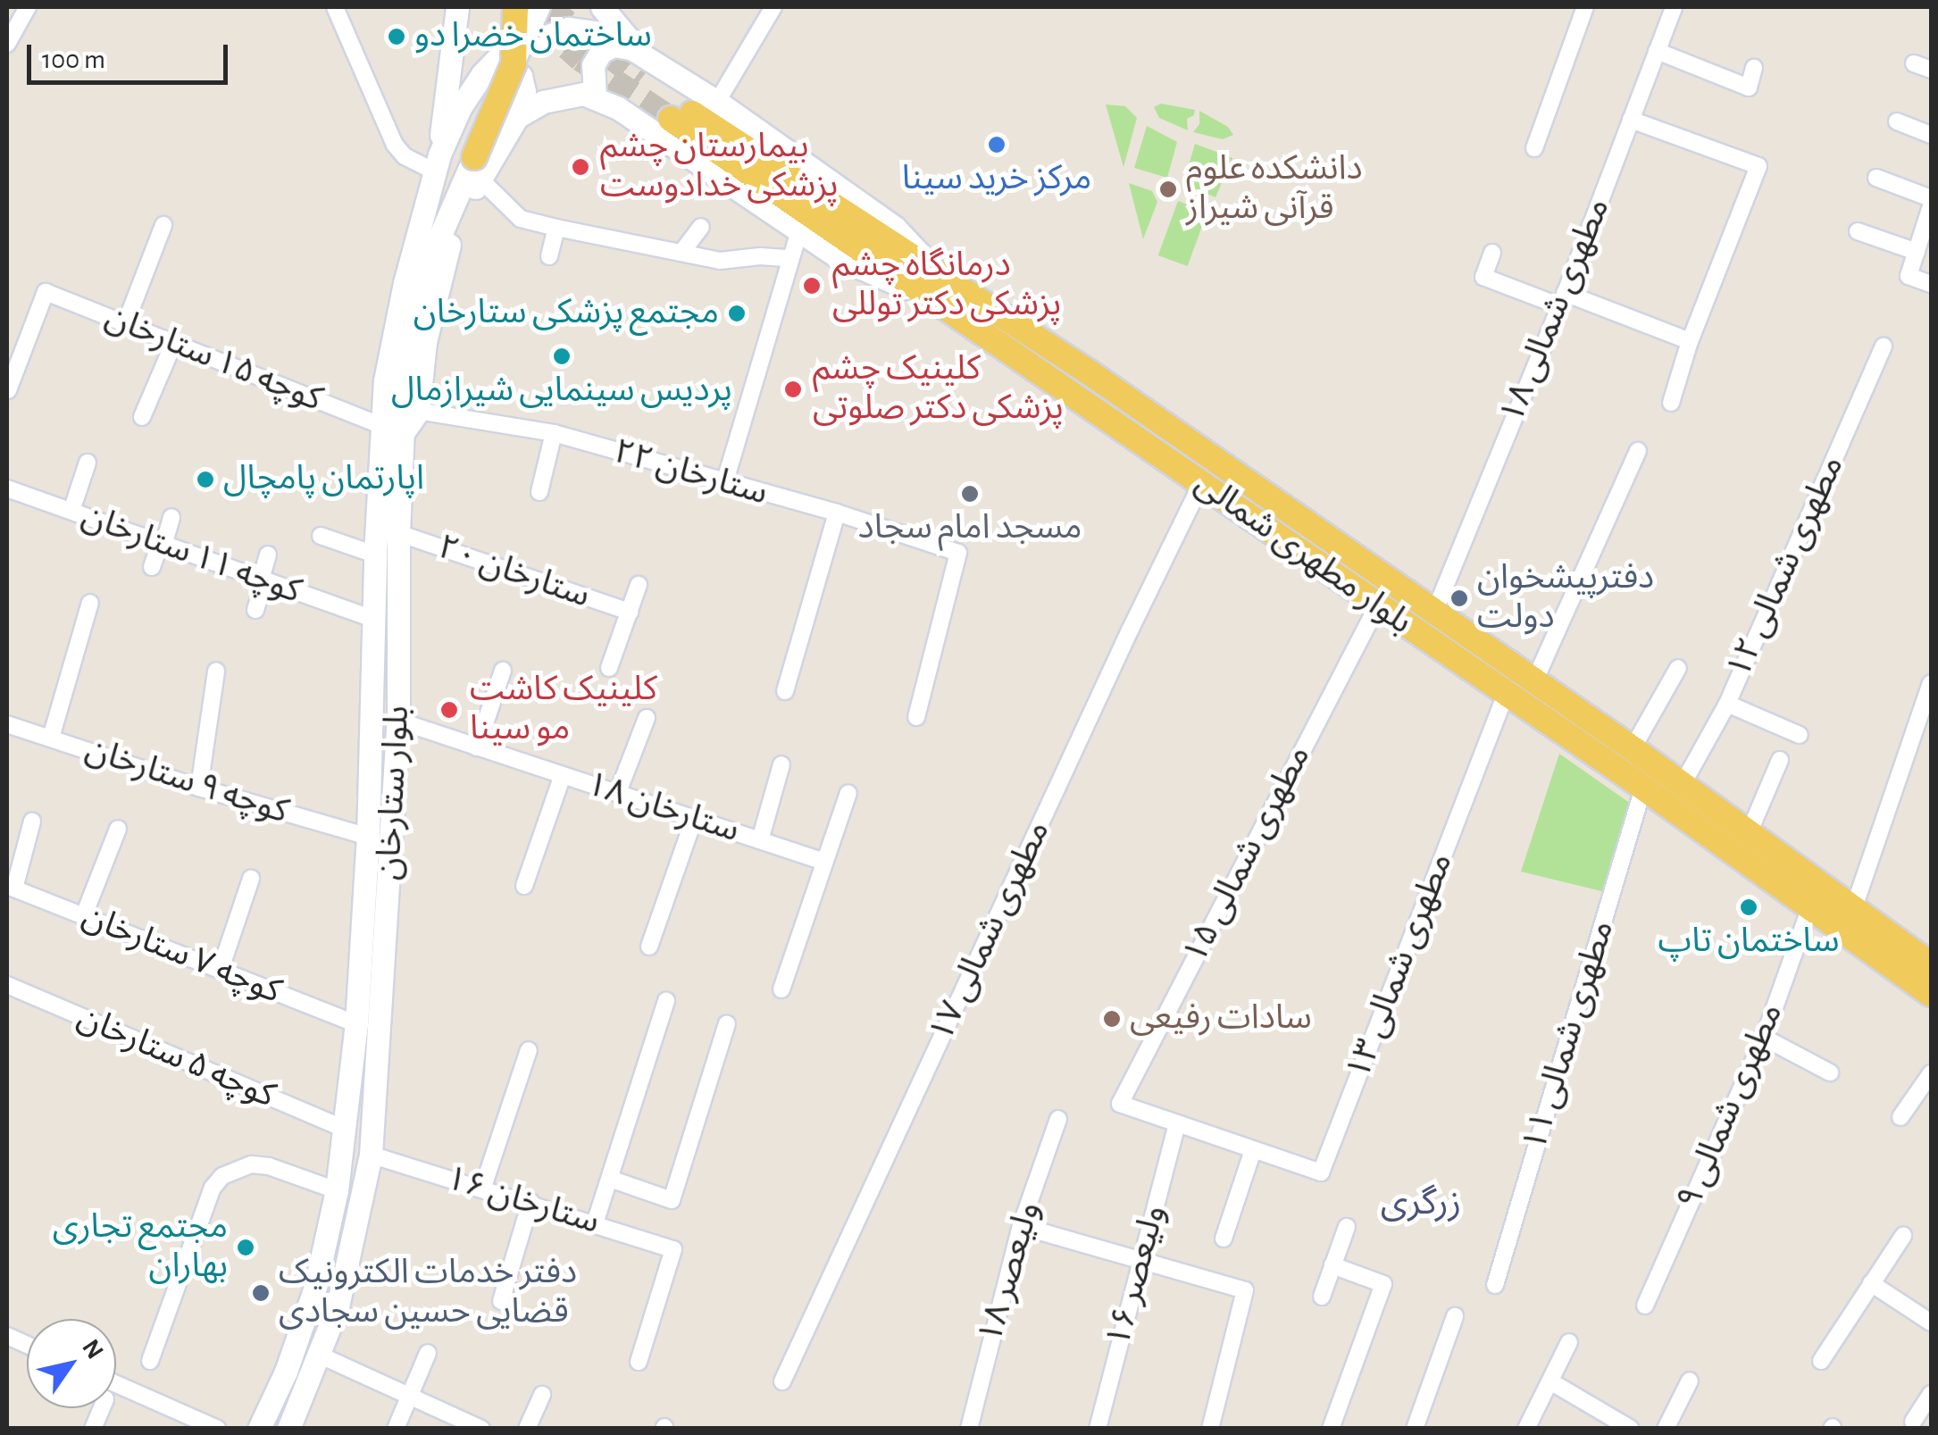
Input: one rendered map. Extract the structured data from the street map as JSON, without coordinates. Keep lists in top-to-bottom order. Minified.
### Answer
{"streets":{"main road":["بلوار مطهرى شمالى","بلوار ستارخان"],"street":["۱۸ مطهری شمالی","کوچه ۱۵ ستارخان","۲۲ ستارخان","کوچه ۱۱ ستارخان","۱۲ مطهری شمالی","۲۰ ستارخان","کوچه ۹ ستارخان","۱۸ ستارخان","۱۵ مطهری شمالی","۱۷ مطهری شمالی","کوچه ۷ ستارخان","۱۳ مطهری شمالی","۱۱ مطهری شمالی","کوچه ۵ ستارخان","۹ مطهری شمالی","۱۶ ستارخان","۱۸ ولیعصر","۱۶ ولیعصر"]},"crossings":[["۱۸ مطهری شمالی","بلوار مطهرى شمالى"],["کوچه ۱۵ ستارخان","بلوار ستارخان"],["بلوار مطهرى شمالى","۱۲ مطهری شمالی"],["بلوار مطهرى شمالى","۱۵ مطهری شمالی"],["بلوار مطهرى شمالى","۱۷ مطهری شمالی"],["بلوار مطهرى شمالى","۱۳ مطهری شمالی"],["بلوار مطهرى شمالى","۱۱ مطهری شمالی"],["بلوار مطهرى شمالى","۹ مطهری شمالی"],["کوچه ۱۱ ستارخان","بلوار ستارخان"],["۲۰ ستارخان","بلوار ستارخان"],["کوچه ۹ ستارخان","بلوار ستارخان"],["بلوار ستارخان","۱۸ ستارخان"],["بلوار ستارخان","کوچه ۷ ستارخان"],["بلوار ستارخان","کوچه ۵ ستارخان"],["بلوار ستارخان","۱۶ ستارخان"],["۱۵ مطهری شمالی","۱۶ ولیعصر"]],"districts":["زرگری"],"places":["ساختمان خضرا دو","مرکز خرید سینا","بیمارستان چشم پزشکی خدادوست","دانشکده علوم قرآنی شیراز","درمانگاه چشم پزشكی دكتر توللی","مجتمع پزشکی ستارخان","پردیس سینمایی شیرازمال","کلینیک چشم پزشکی دکتر صلوتی","اپارتمان پامچال","مسجد امام سجاد","دفترپیشخوان دولت","کلینیک کاشت مو سینا","ساختمان تاپ","سادات رفیعی","مجتمع تجاری بهاران","دفتر خدمات الکترونیک قضایی حسین سجادی"],"scale_bar":"100 m","north":"top right"}
